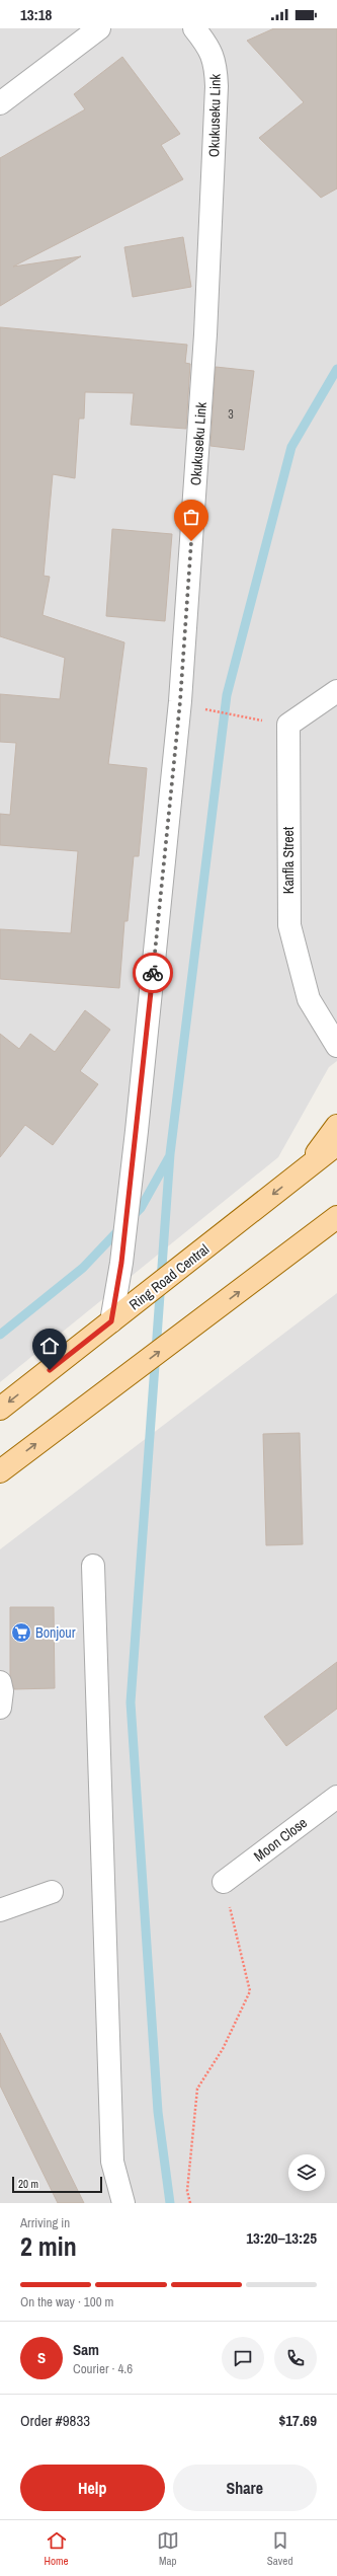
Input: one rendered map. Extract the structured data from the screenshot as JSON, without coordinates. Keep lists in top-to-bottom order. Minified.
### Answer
{"streets":{"main road":["Ring Road Central"],"street":["Okukuseku Link","Kanfla Street","Moon Close"]},"crossings":[["Okukuseku Link","Ring Road Central"]],"places":{"supermarket":["Bonjour"]},"house_numbers":["3"],"scale_bar":"20 m","page":{"status":"13:18","scale":"20 m","heading":["2 min","Arriving in","13:20–13:25"],"panel":["Sam","Courier · 4.6","Order #9833","$17.69"],"bar":"On the way · 100 m","round":"S","buttons":["Help","Share"],"tabs":["Home","Map","Saved"]}}
